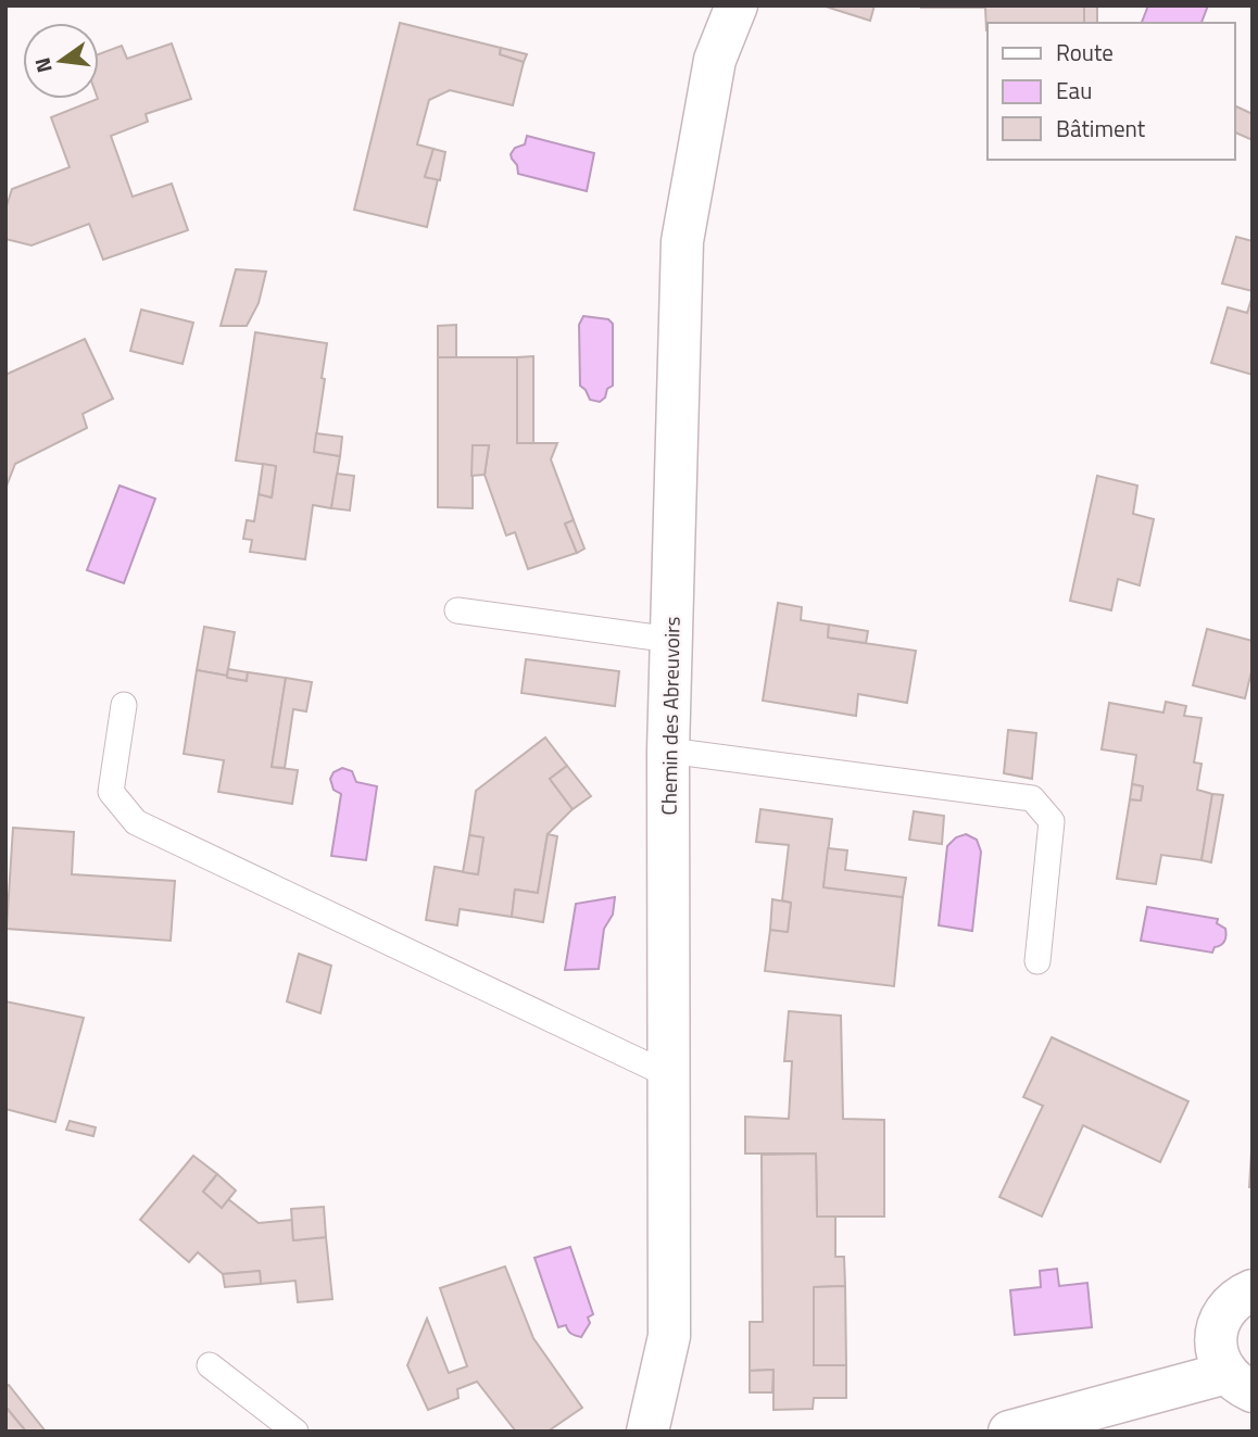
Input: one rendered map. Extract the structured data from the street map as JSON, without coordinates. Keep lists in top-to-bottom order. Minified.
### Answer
{"streets":{"street":["Chemin des Abreuvoirs"]},"legend":["Route","Eau","Bâtiment"],"north":"left"}
